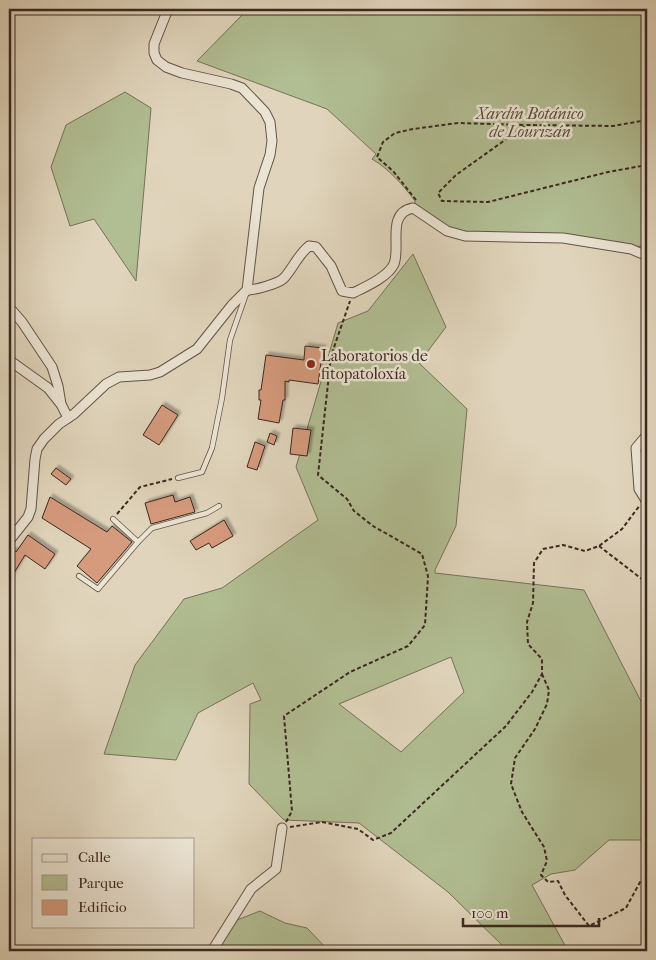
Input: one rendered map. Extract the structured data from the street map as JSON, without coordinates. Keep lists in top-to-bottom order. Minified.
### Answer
{"parks":["Xardín Botánico de Lourizán"],"places":["Laboratorios de fitopatoloxía"],"legend":["Calle","Parque","Edificio"],"scale_bar":"100 m"}
